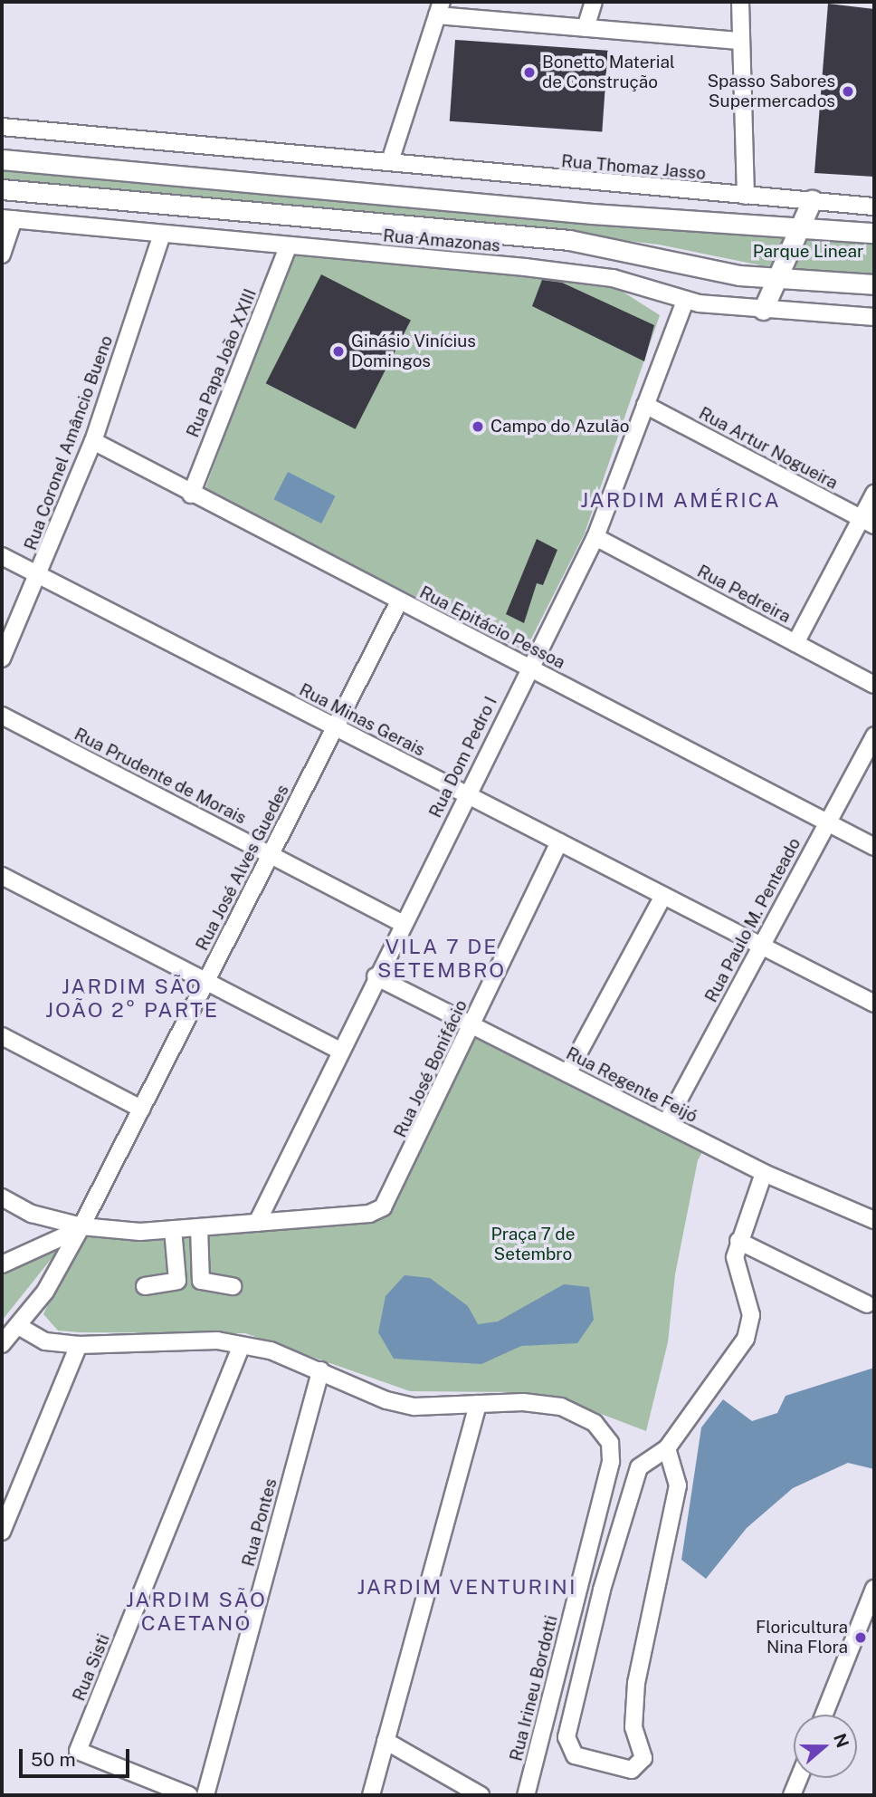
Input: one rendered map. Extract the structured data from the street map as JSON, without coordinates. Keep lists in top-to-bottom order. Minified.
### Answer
{"streets":{"street":["Rua Thomaz Jasso","Rua Amazonas","Rua Papa João XXIII","Rua Coronel Amâncio Bueno","Rua Artur Nogueira","Rua Pedreira","Rua Epitácio Pessoa","Rua Minas Gerais","Rua Dom Pedro I","Rua Prudente de Morais","Rua José Alves Guedes","Rua Paulo M. Penteado","Rua José Bonifácio","Rua Regente Feijó","Rua Pontes","Rua Sisti","Rua Irineu Bordotti"]},"crossings":[["Rua Amazonas","Rua Papa João XXIII"],["Rua Amazonas","Rua Coronel Amâncio Bueno"],["Rua Amazonas","Rua Dom Pedro I"],["Rua Papa João XXIII","Rua Epitácio Pessoa"],["Rua Coronel Amâncio Bueno","Rua Epitácio Pessoa"],["Rua Coronel Amâncio Bueno","Rua Minas Gerais"],["Rua Artur Nogueira","Rua Dom Pedro I"],["Rua Pedreira","Rua Dom Pedro I"],["Rua Epitácio Pessoa","Rua Dom Pedro I"],["Rua Epitácio Pessoa","Rua José Alves Guedes"],["Rua Epitácio Pessoa","Rua Paulo M. Penteado"],["Rua Minas Gerais","Rua Dom Pedro I"],["Rua Minas Gerais","Rua José Alves Guedes"],["Rua Minas Gerais","Rua Paulo M. Penteado"],["Rua Minas Gerais","Rua José Bonifácio"],["Rua Dom Pedro I","Rua Prudente de Morais"],["Rua Dom Pedro I","Rua José Bonifácio"],["Rua Dom Pedro I","Rua Regente Feijó"],["Rua Prudente de Morais","Rua José Alves Guedes"],["Rua Paulo M. Penteado","Rua Regente Feijó"],["Rua José Bonifácio","Rua Regente Feijó"]],"districts":["JARDIM AMÉRICA","VILA 7 DE SETEMBRO","JARDIM SÃO JOÃO 2° PARTE","JARDIM VENTURINI","JARDIM SÃO CAETANO"],"parks":["Parque Linear","Praça 7 de Setembro"],"places":["Bonetto Material de Construção","Spasso Sabores Supermercados","Ginásio Vinícius Domingos","Campo do Azulão","Floricultura Nina Flora"],"scale_bar":"50 m","north":"right"}
